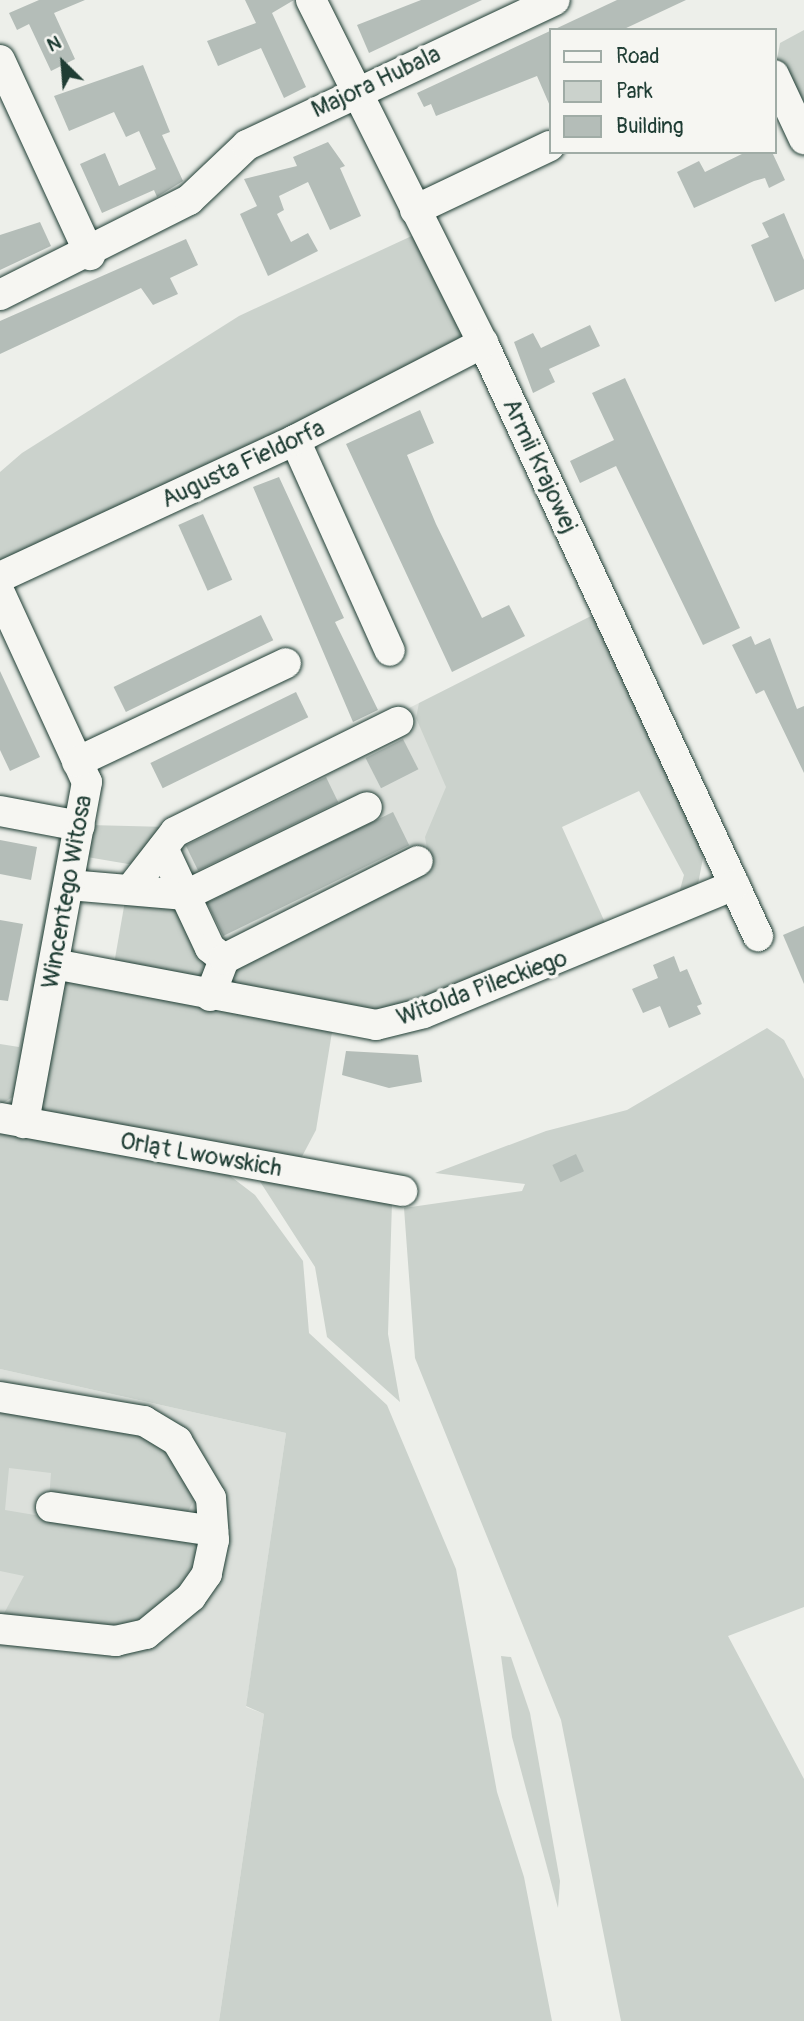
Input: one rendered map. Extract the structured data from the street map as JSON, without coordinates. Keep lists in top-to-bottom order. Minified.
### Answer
{"streets":{"street":["Majora Hubala","Augusta Fieldorfa","Armii Krajowej","Wincentego Witosa","Witolda Pileckiego","Orląt Lwowskich"]},"crossings":[["Majora Hubala","Armii Krajowej"],["Augusta Fieldorfa","Armii Krajowej"],["Armii Krajowej","Witolda Pileckiego"],["Wincentego Witosa","Witolda Pileckiego"],["Wincentego Witosa","Orląt Lwowskich"]],"legend":["Road","Park","Building"],"north":"top left"}
